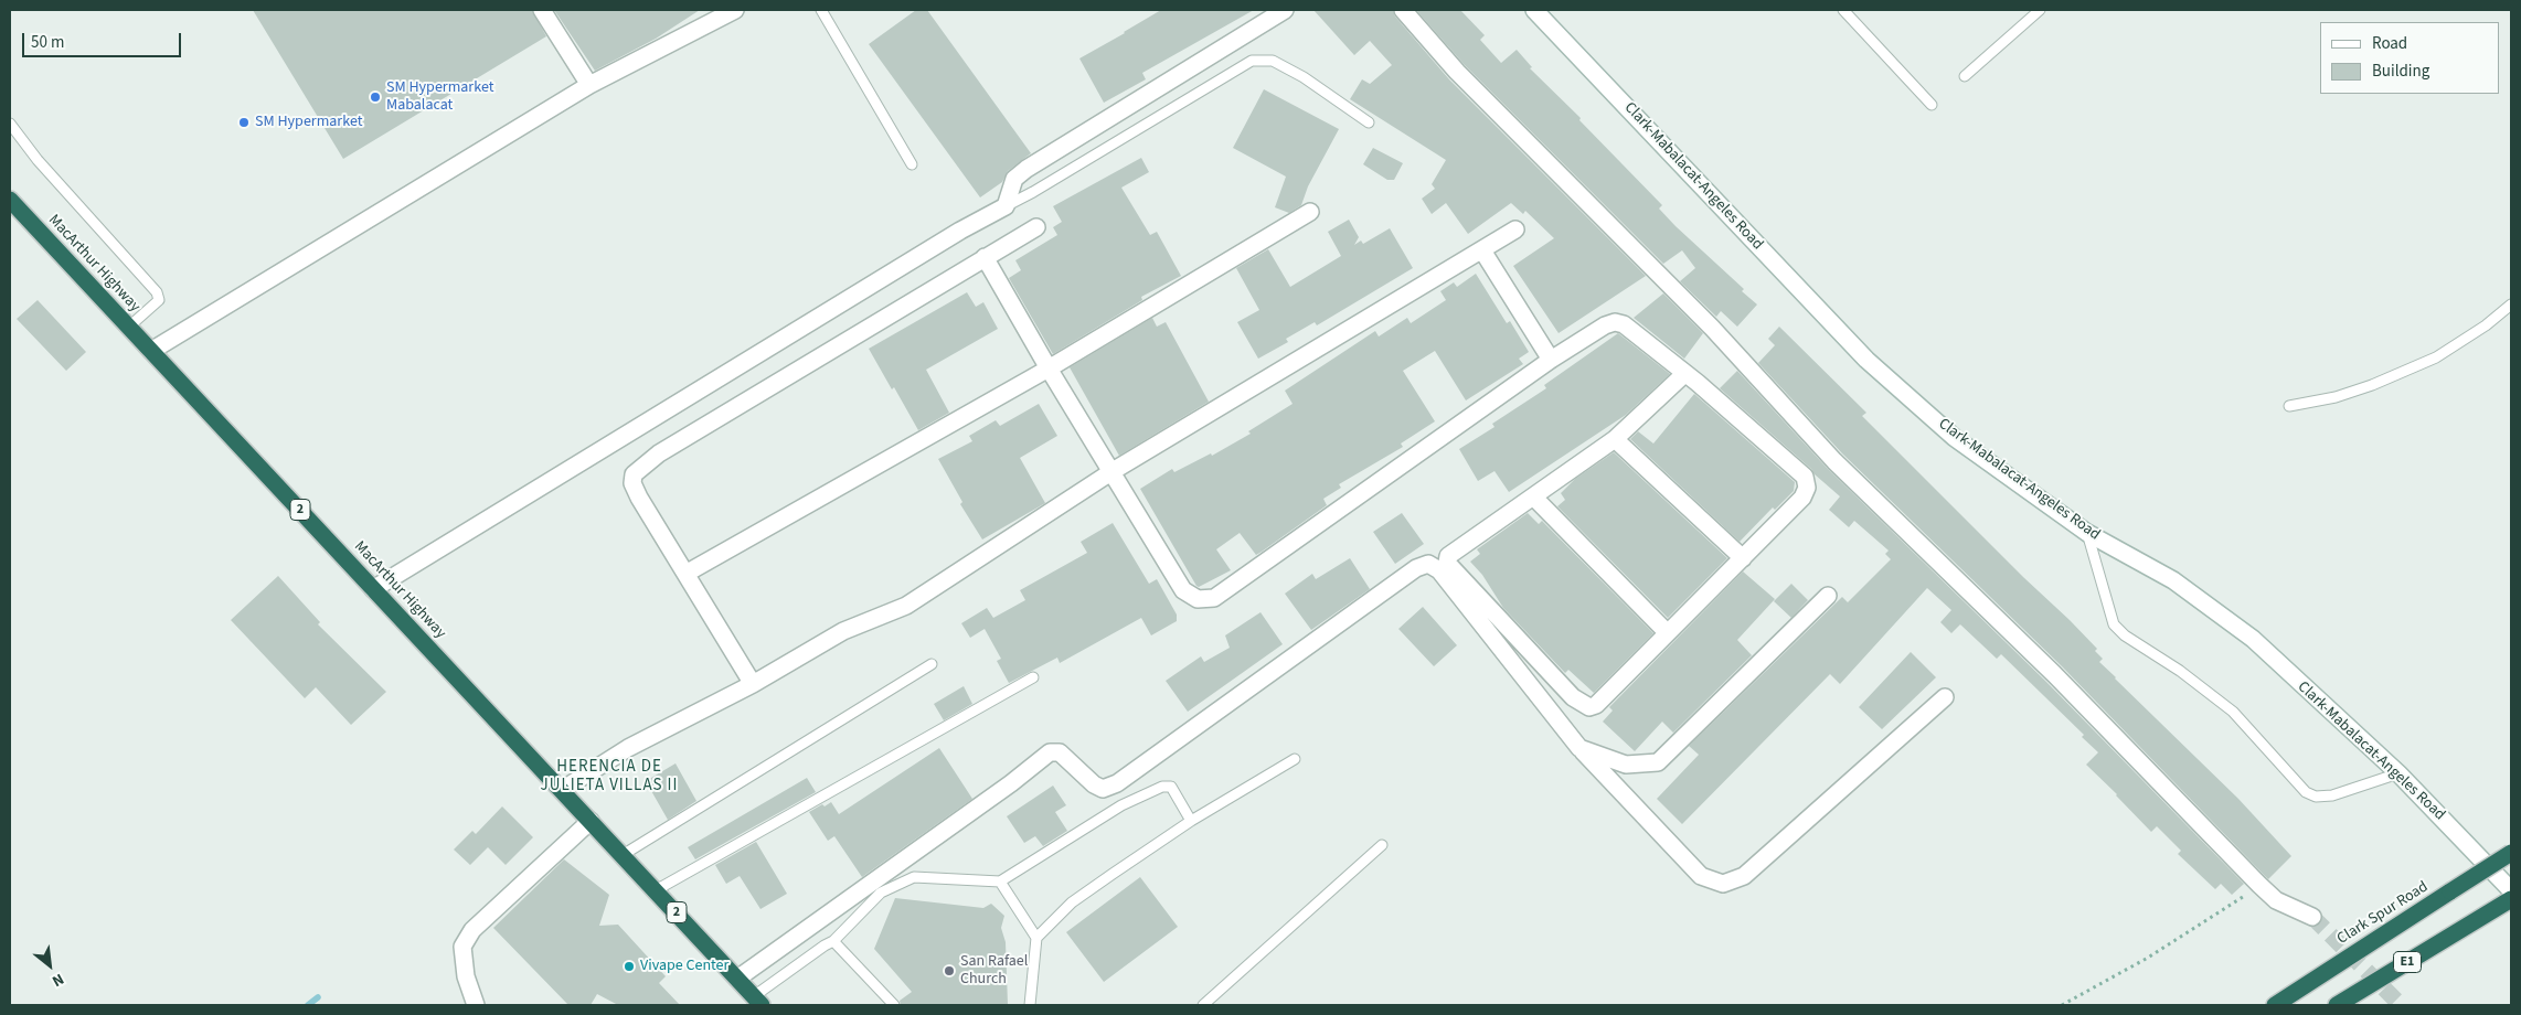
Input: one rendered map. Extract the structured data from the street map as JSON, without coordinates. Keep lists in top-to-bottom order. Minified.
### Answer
{"streets":{"highway":["MacArthur Highway","2","Clark Spur Road","E1"],"street":["Clark-Mabalacat-Angeles Road"]},"districts":["HERENCIA DE JULIETA VILLAS II"],"places":["SM Hypermarket Mabalacat","SM Hypermarket","Vivape Center","San Rafael Church"],"legend":["Road","Building"],"scale_bar":"50 m","north":"bottom right"}
